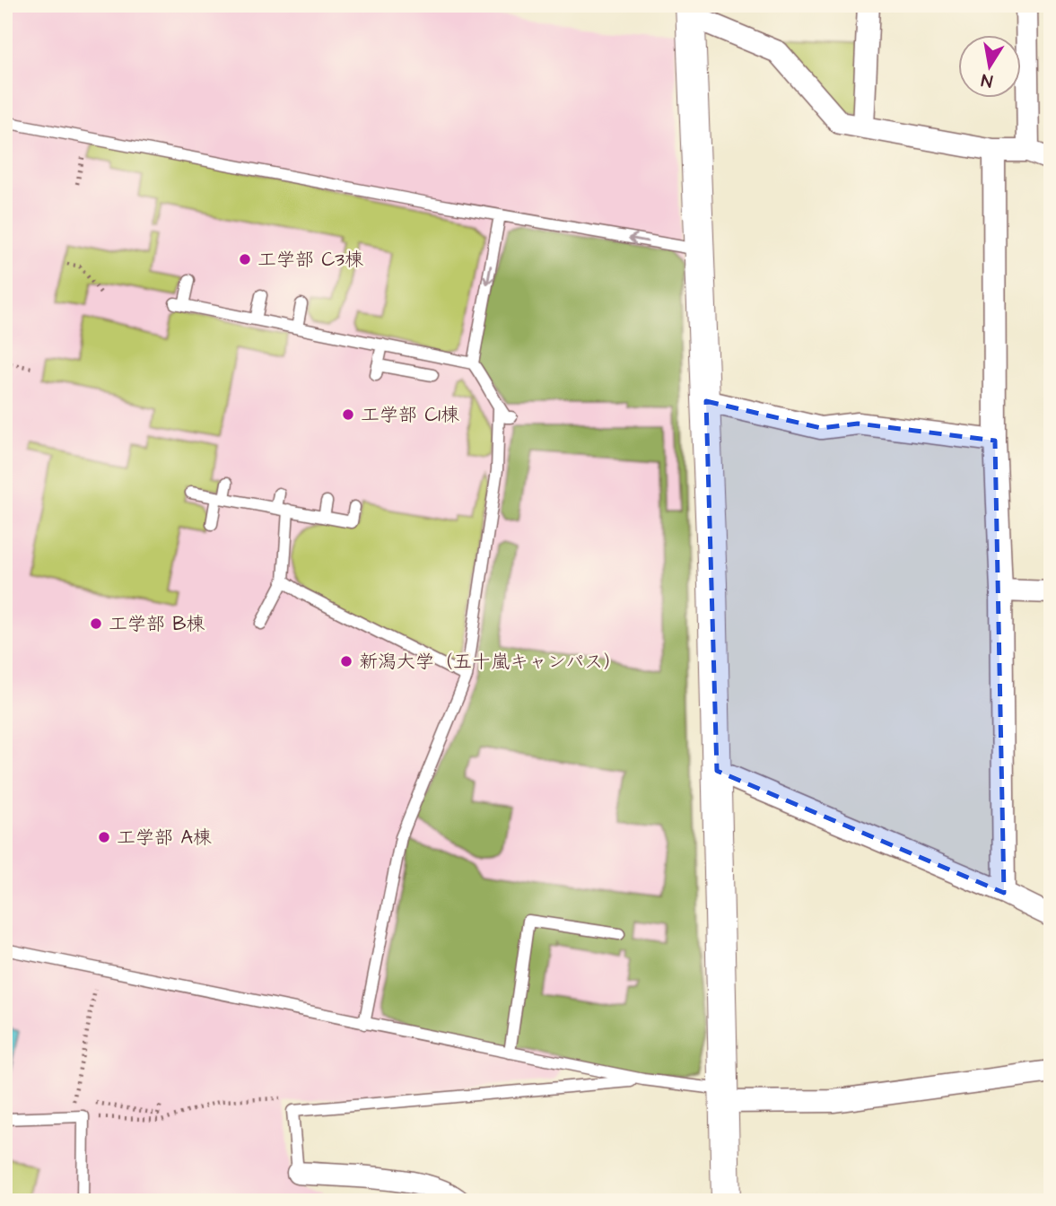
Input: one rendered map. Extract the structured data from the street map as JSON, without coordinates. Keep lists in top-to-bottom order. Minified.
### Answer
{"places":["工学部 C3棟","工学部 C1棟","工学部 B棟","新潟大学（五十嵐キャンパス）","工学部 A棟"],"north":"bottom"}
